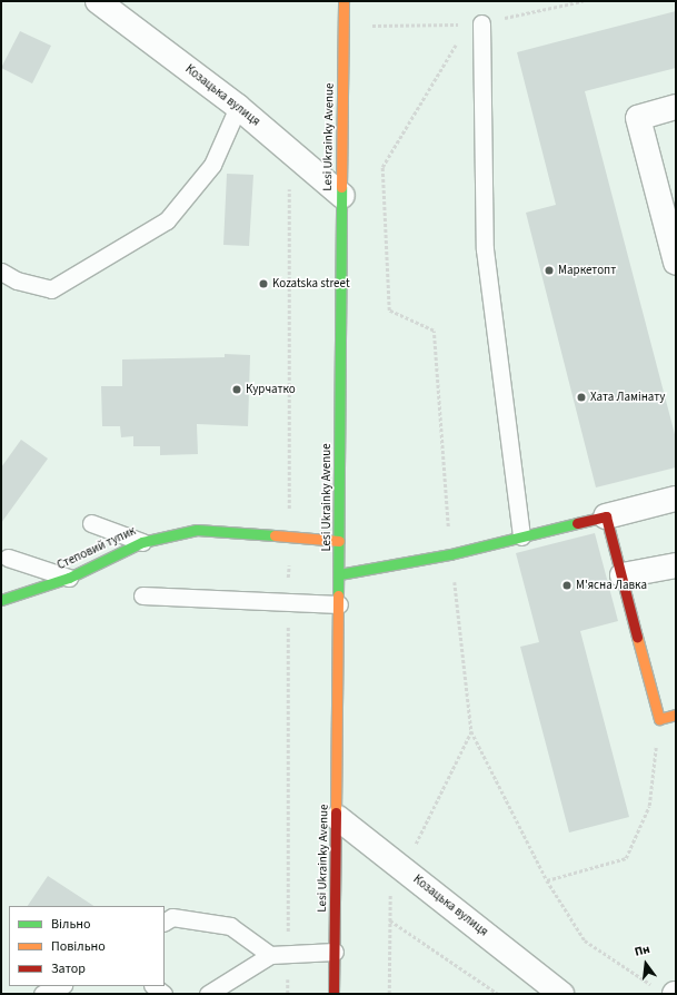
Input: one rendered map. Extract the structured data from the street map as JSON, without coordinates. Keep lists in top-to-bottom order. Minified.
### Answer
{"streets":{"street":["Козацька вулиця","Lesi Ukrainky Avenue","Степовий тупик"]},"crossings":[["Козацька вулиця","Lesi Ukrainky Avenue"],["Lesi Ukrainky Avenue","Степовий тупик"]],"places":["Маркетопт","Kozatska street","Курчатко","Хата Ламінату","М'ясна Лавка"],"legend":["Вільно","Повільно","Затор"],"north":"top"}
